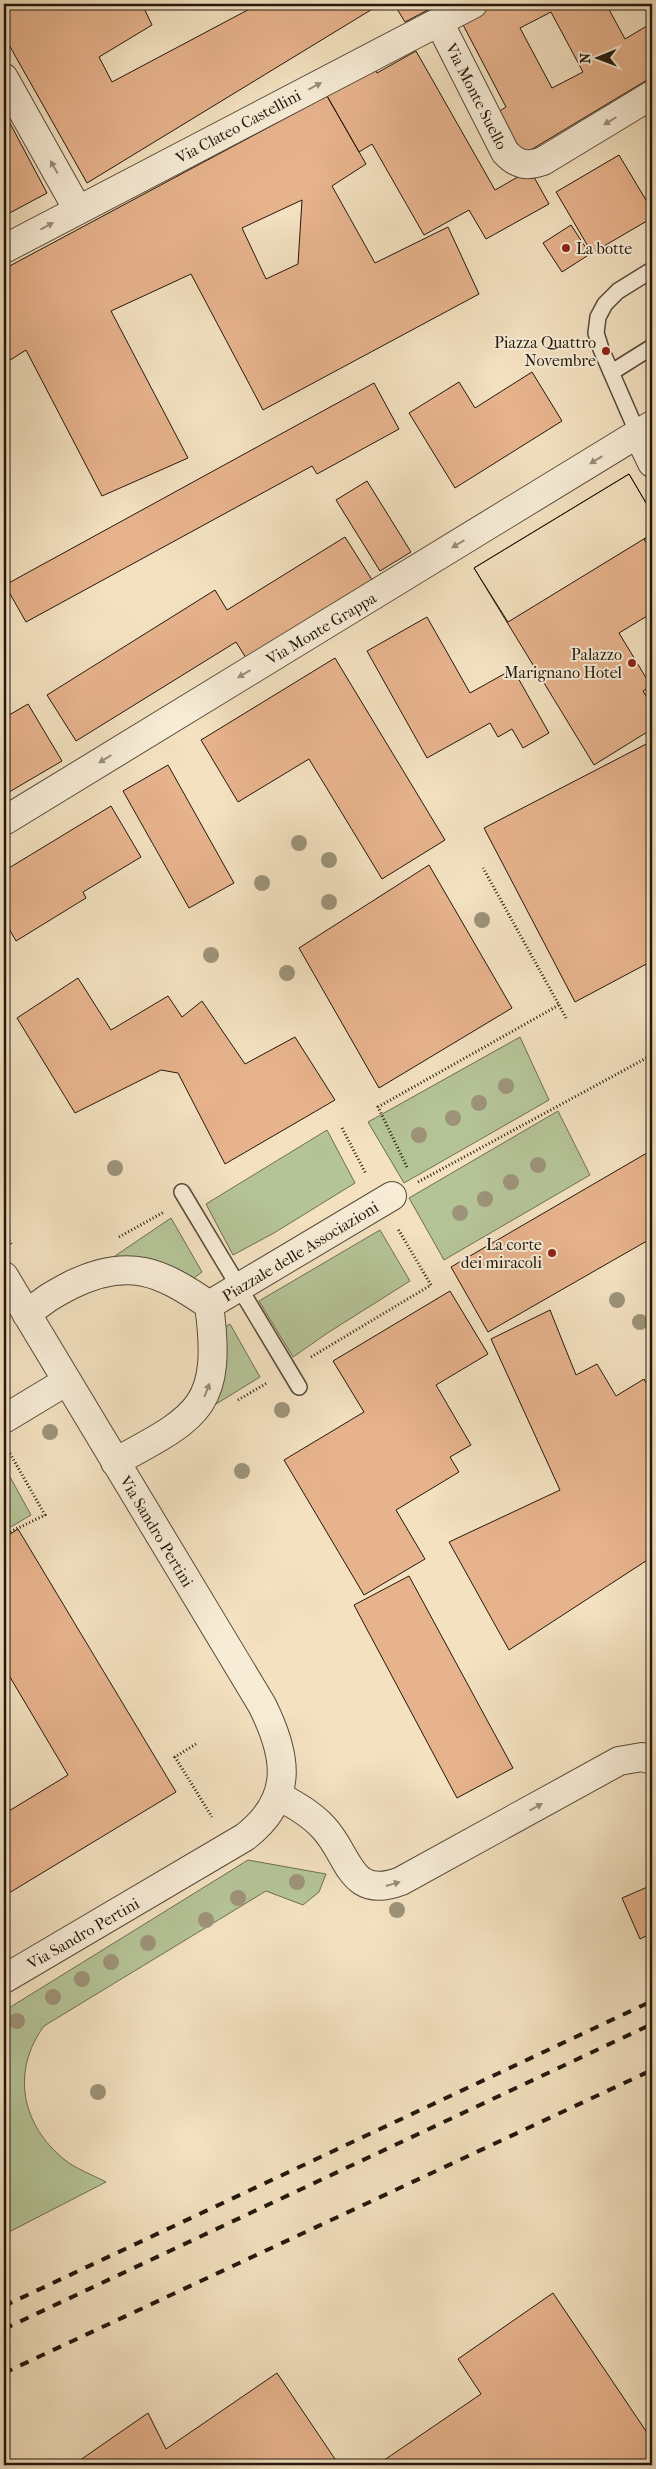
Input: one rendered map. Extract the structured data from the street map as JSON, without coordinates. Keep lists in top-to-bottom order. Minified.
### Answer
{"streets":{"street":["Via Monte Suello","Via Clateo Castellini","Via Monte Grappa","Piazzale delle Associazioni","Via Sandro Pertini"]},"crossings":[["Via Monte Suello","Via Clateo Castellini"],["Piazzale delle Associazioni","Via Sandro Pertini"]],"one_way":["Via Clateo Castellini","Via Monte Grappa"],"places":["La botte","Piazza Quattro Novembre","Palazzo Marignano Hotel","La corte dei miracoli"],"north":"left"}
